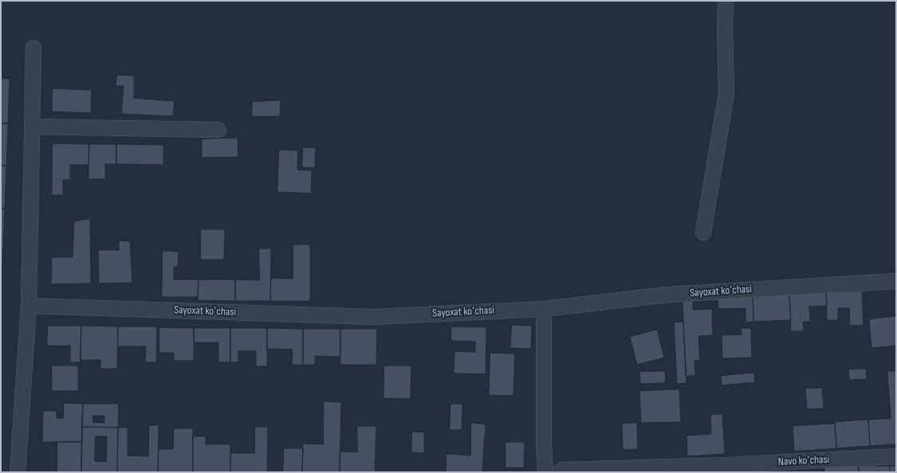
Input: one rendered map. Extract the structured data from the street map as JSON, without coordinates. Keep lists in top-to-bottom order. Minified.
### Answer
{"streets":{"street":["Sayoxat koʻchasi","Navo koʻchasi"]}}
